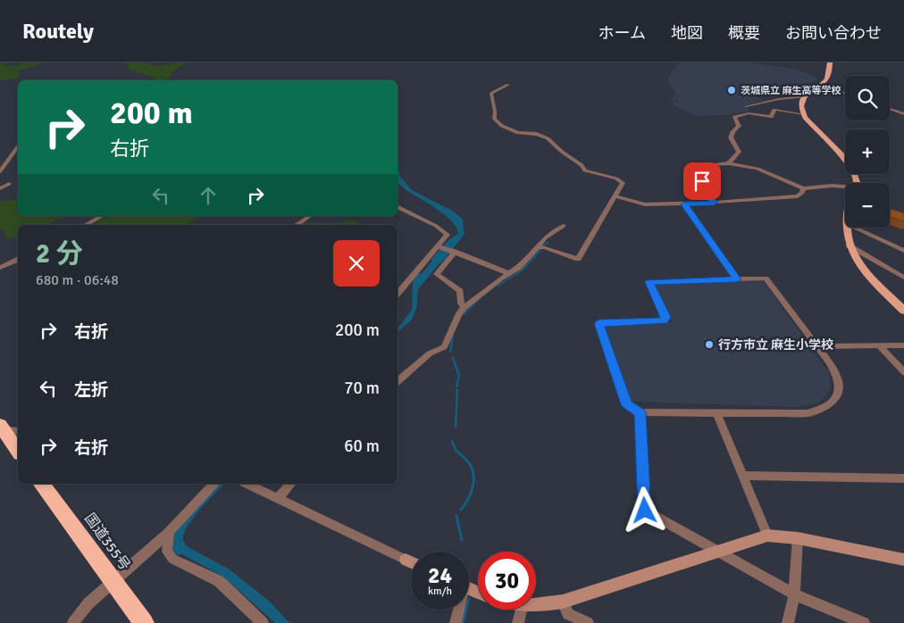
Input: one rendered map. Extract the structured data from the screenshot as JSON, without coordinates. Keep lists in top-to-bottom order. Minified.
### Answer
{"streets":{"highway":["国道355号"]},"places":["茨城県立 麻生高等学校","行方市立 麻生小学校"],"page":{"header":"Routely","nav":["ホーム","地図","概要","お問い合わせ"],"map_buttons":["+","−"],"turn":["200 m","右折"],"heading":["2 分","680 m · 06:48"],"list":[{"name":"右折","value":"200 m"},{"name":"左折","value":"70 m"},{"name":"右折","value":"60 m"}],"speed":"24 km/h","limit":"30"}}
